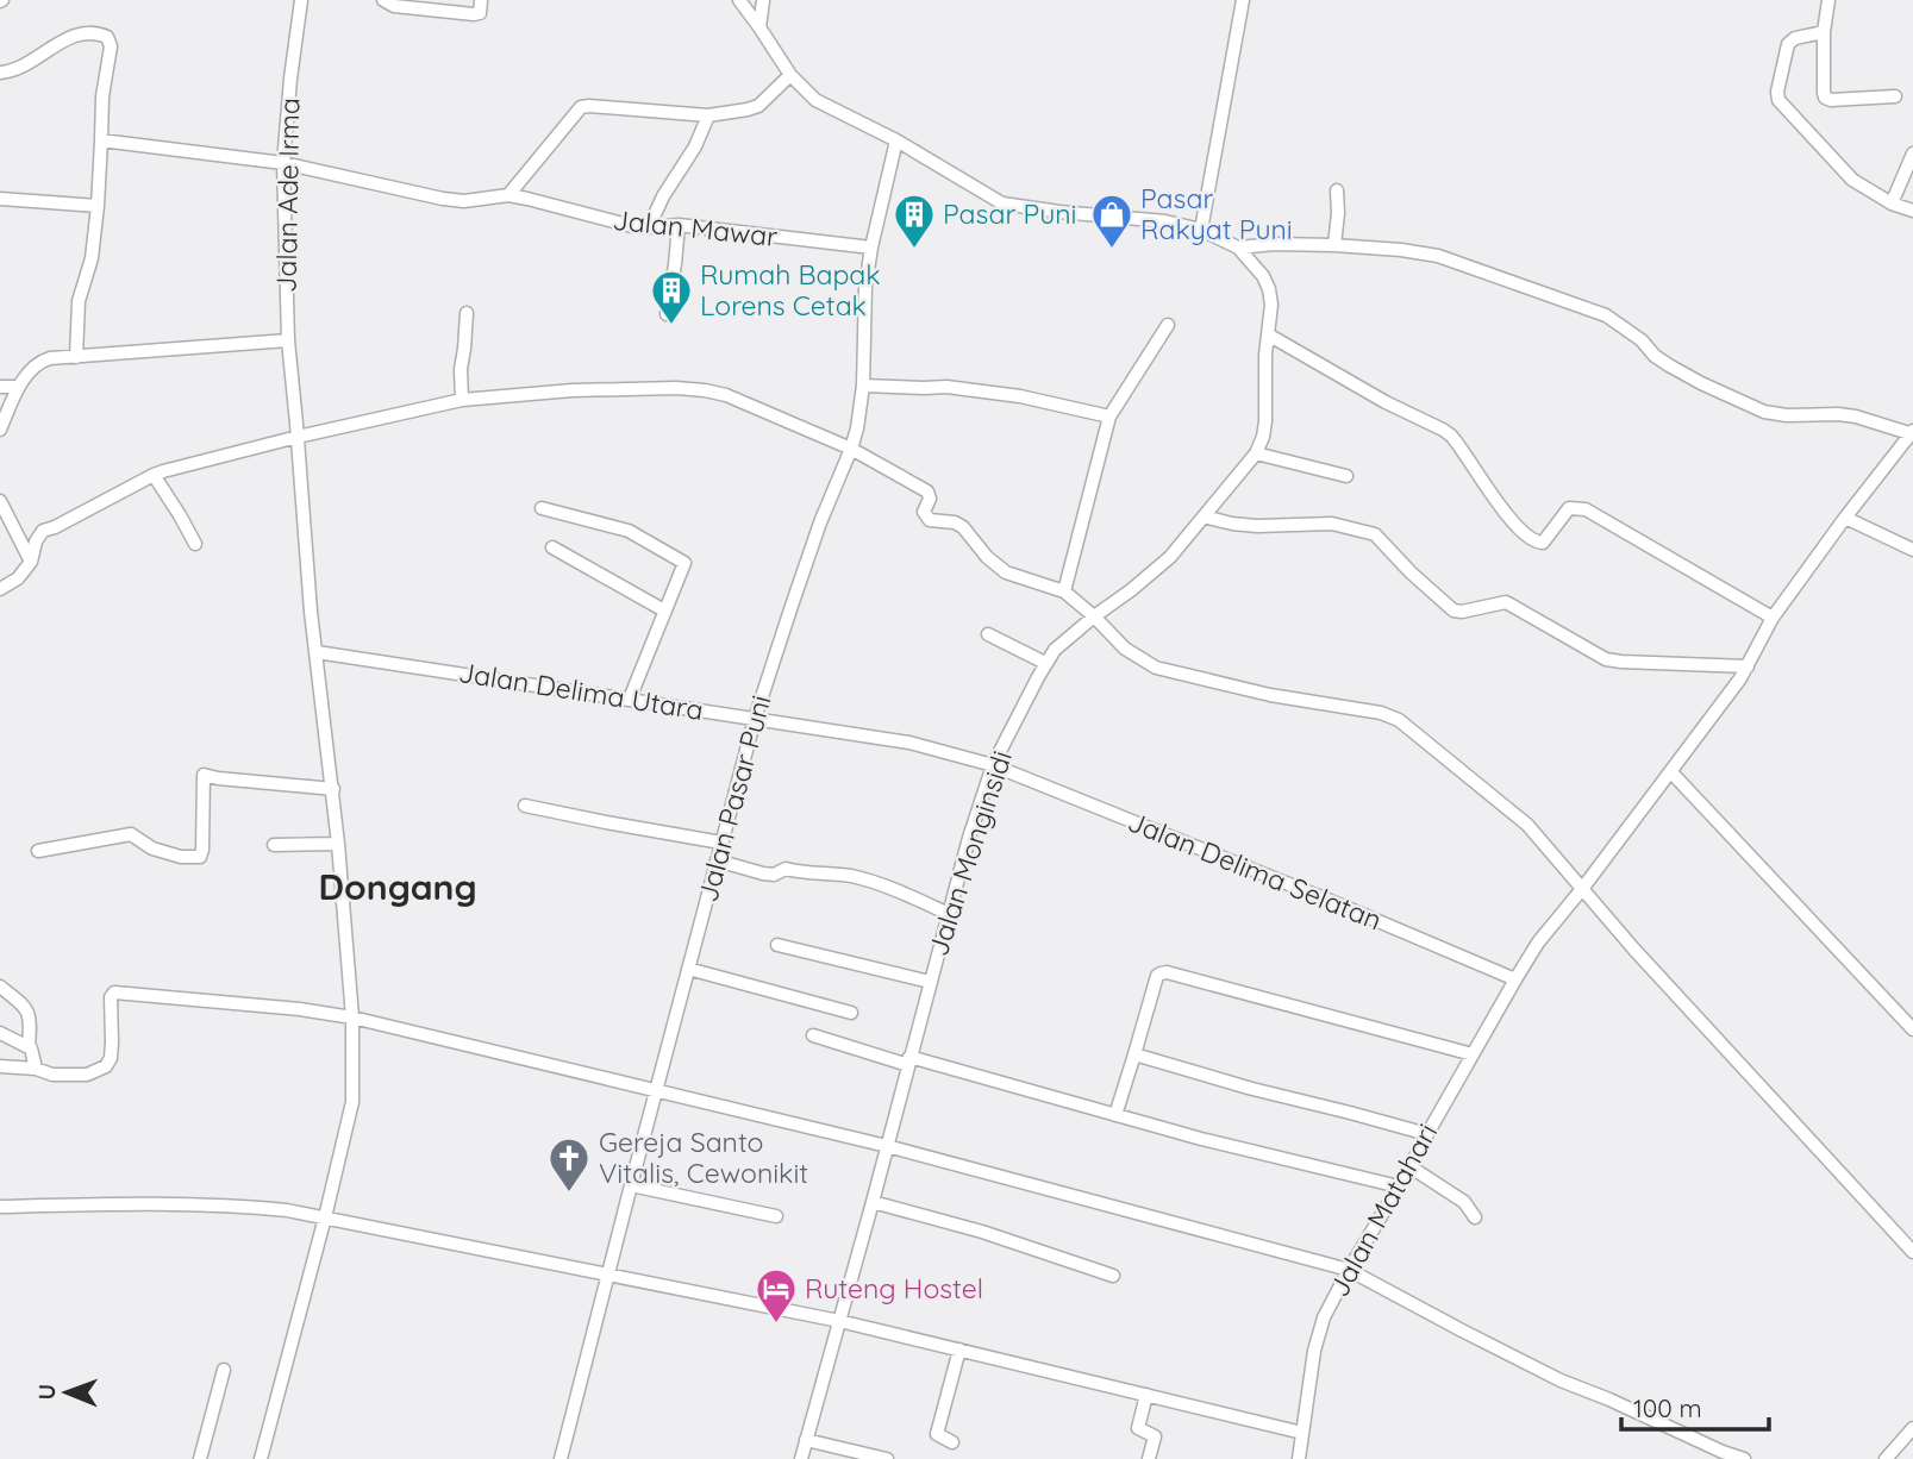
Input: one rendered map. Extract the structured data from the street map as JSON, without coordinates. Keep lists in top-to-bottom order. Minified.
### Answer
{"streets":{"street":["Jalan Ade Irma","Jalan Mawar","Jalan Delima Utara","Jalan Pasar Puni","Jalan Monginsidi","Jalan Delima Selatan","Jalan Matahari"]},"crossings":[["Jalan Ade Irma","Jalan Mawar"],["Jalan Ade Irma","Jalan Delima Utara"],["Jalan Mawar","Jalan Pasar Puni"],["Jalan Delima Utara","Jalan Pasar Puni"],["Jalan Delima Utara","Jalan Monginsidi"],["Jalan Delima Utara","Jalan Delima Selatan"],["Jalan Pasar Puni","Jalan Monginsidi"],["Jalan Monginsidi","Jalan Delima Selatan"],["Jalan Delima Selatan","Jalan Matahari"]],"districts":["Dongang"],"places":{"building":["Pasar Puni","Rumah Bapak Lorens Cetak"],"shop":["Pasar Rakyat Puni"],"church":["Gereja Santo Vitalis, Cewonikit"],"hotel":["Ruteng Hostel"]},"scale_bar":"100 m","north":"left"}
